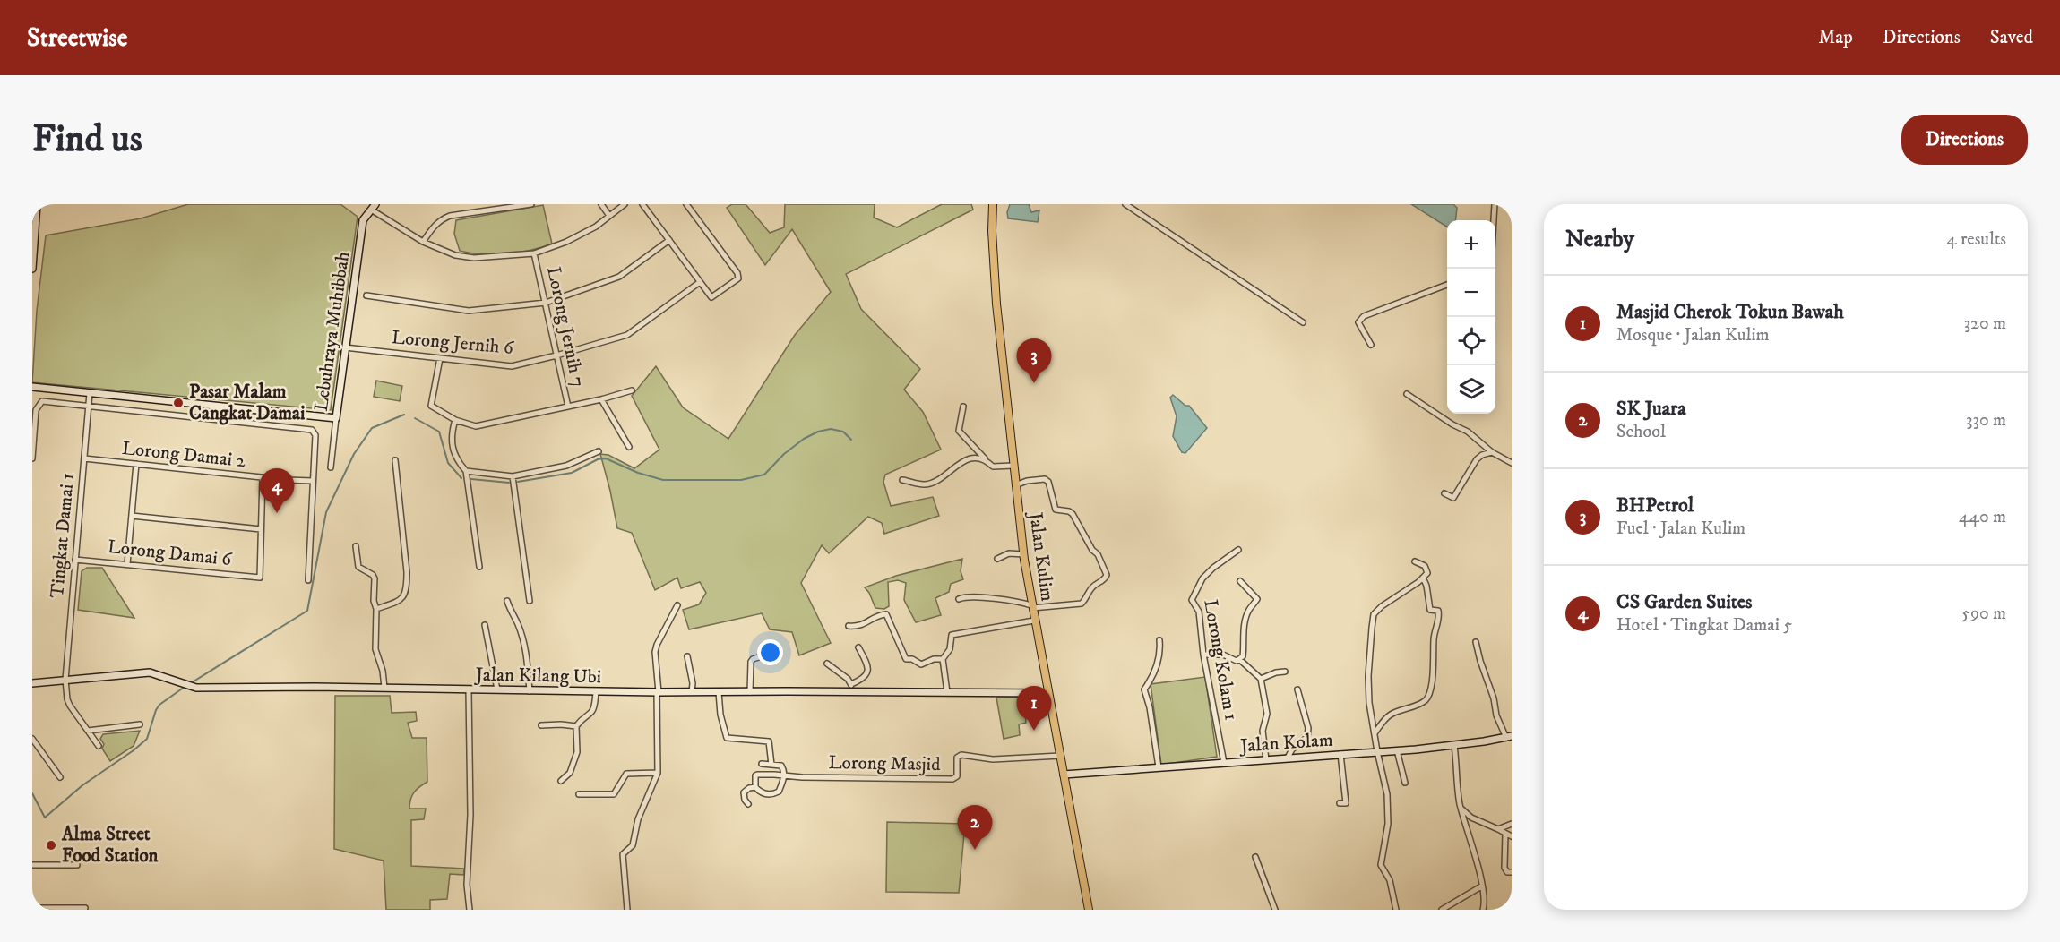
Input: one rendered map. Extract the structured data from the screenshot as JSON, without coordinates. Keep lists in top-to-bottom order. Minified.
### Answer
{"streets":{"main road":["Jalan Kulim"],"street":["Lorong Jernih 7","Lebuhraya Muhibbah","Lorong Jernih 6","Lorong Damai 2","Tingkat Damai 1","Lorong Damai 6","Lorong Kolam 1","Jalan Kilang Ubi","Jalan Kolam","Lorong Masjid"]},"crossings":[["Lorong Jernih 7","Lorong Jernih 6"],["Lebuhraya Muhibbah","Lorong Jernih 6"],["Lorong Damai 2","Tingkat Damai 1"],["Tingkat Damai 1","Lorong Damai 6"],["Tingkat Damai 1","Jalan Kilang Ubi"],["Jalan Kulim","Jalan Kilang Ubi"],["Jalan Kulim","Jalan Kolam"],["Jalan Kulim","Lorong Masjid"],["Lorong Kolam 1","Jalan Kolam"]],"places":["Pasar Malam Cangkat Damai","Alma Street Food Station"],"page":{"header":"Streetwise","nav":["Map","Directions","Saved"],"buttons":"Directions","title":"Find us","heading":["Nearby","4 results"],"map_buttons":["+","−"],"list":[{"mark":"1","name":"Masjid Cherok Tokun Bawah","note":"Mosque · Jalan Kulim","value":"320 m"},{"mark":"2","name":"SK Juara","note":"School","value":"330 m"},{"mark":"3","name":"BHPetrol","note":"Fuel · Jalan Kulim","value":"440 m"},{"mark":"4","name":"CS Garden Suites","note":"Hotel · Tingkat Damai 5","value":"590 m"}],"pins":["3","4","1","2"]}}
